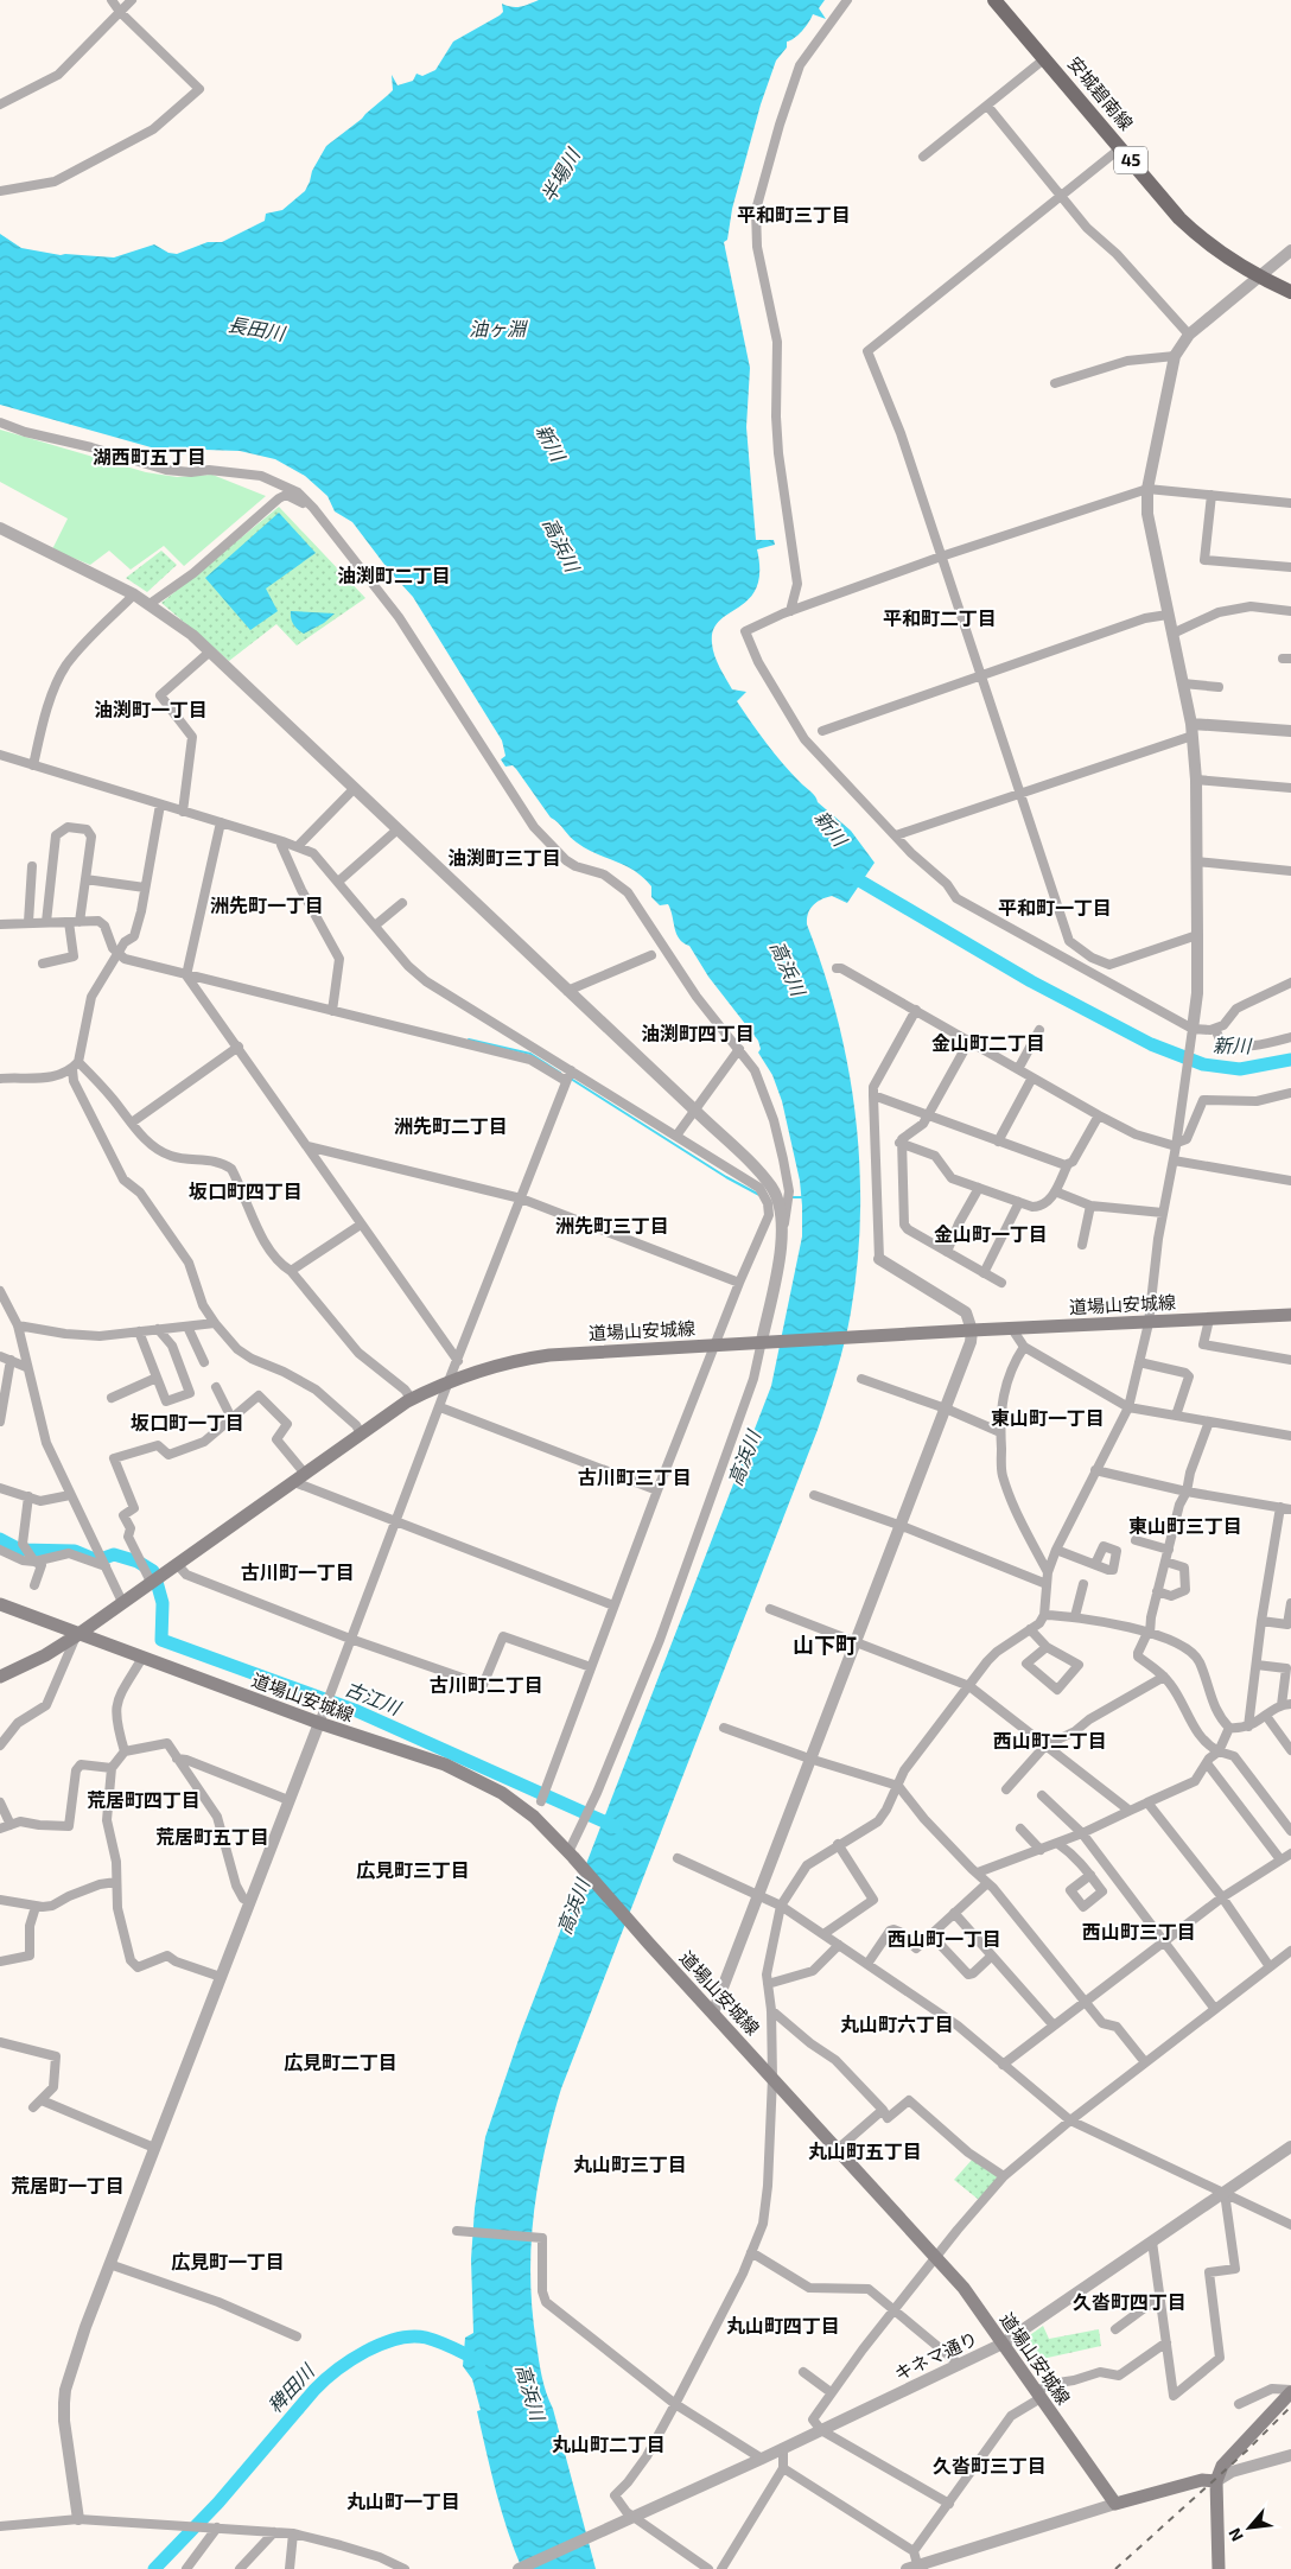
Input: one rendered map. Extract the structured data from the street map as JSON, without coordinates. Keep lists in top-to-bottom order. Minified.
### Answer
{"streets":{"main road":["安城碧南線","45","道場山安城線"],"street":["キネマ通り"]},"crossings":[["道場山安城線","キネマ通り"]],"districts":["平和町三丁目","湖西町五丁目","油渕町二丁目","平和町二丁目","油渕町一丁目","油渕町三丁目","洲先町一丁目","平和町一丁目","油渕町四丁目","金山町二丁目","洲先町二丁目","坂口町四丁目","洲先町三丁目","金山町一丁目","東山町一丁目","坂口町一丁目","古川町三丁目","東山町三丁目","古川町一丁目","山下町","古川町二丁目","西山町二丁目","荒居町四丁目","荒居町五丁目","広見町三丁目","西山町三丁目","西山町一丁目","丸山町六丁目","広見町二丁目","丸山町五丁目","丸山町三丁目","荒居町一丁目","広見町一丁目","久沓町四丁目","丸山町四丁目","丸山町二丁目","久沓町三丁目","丸山町一丁目"],"water":["半場川","長田川","油ヶ淵","新川","高浜川","古江川","稗田川"],"north":"bottom left"}
